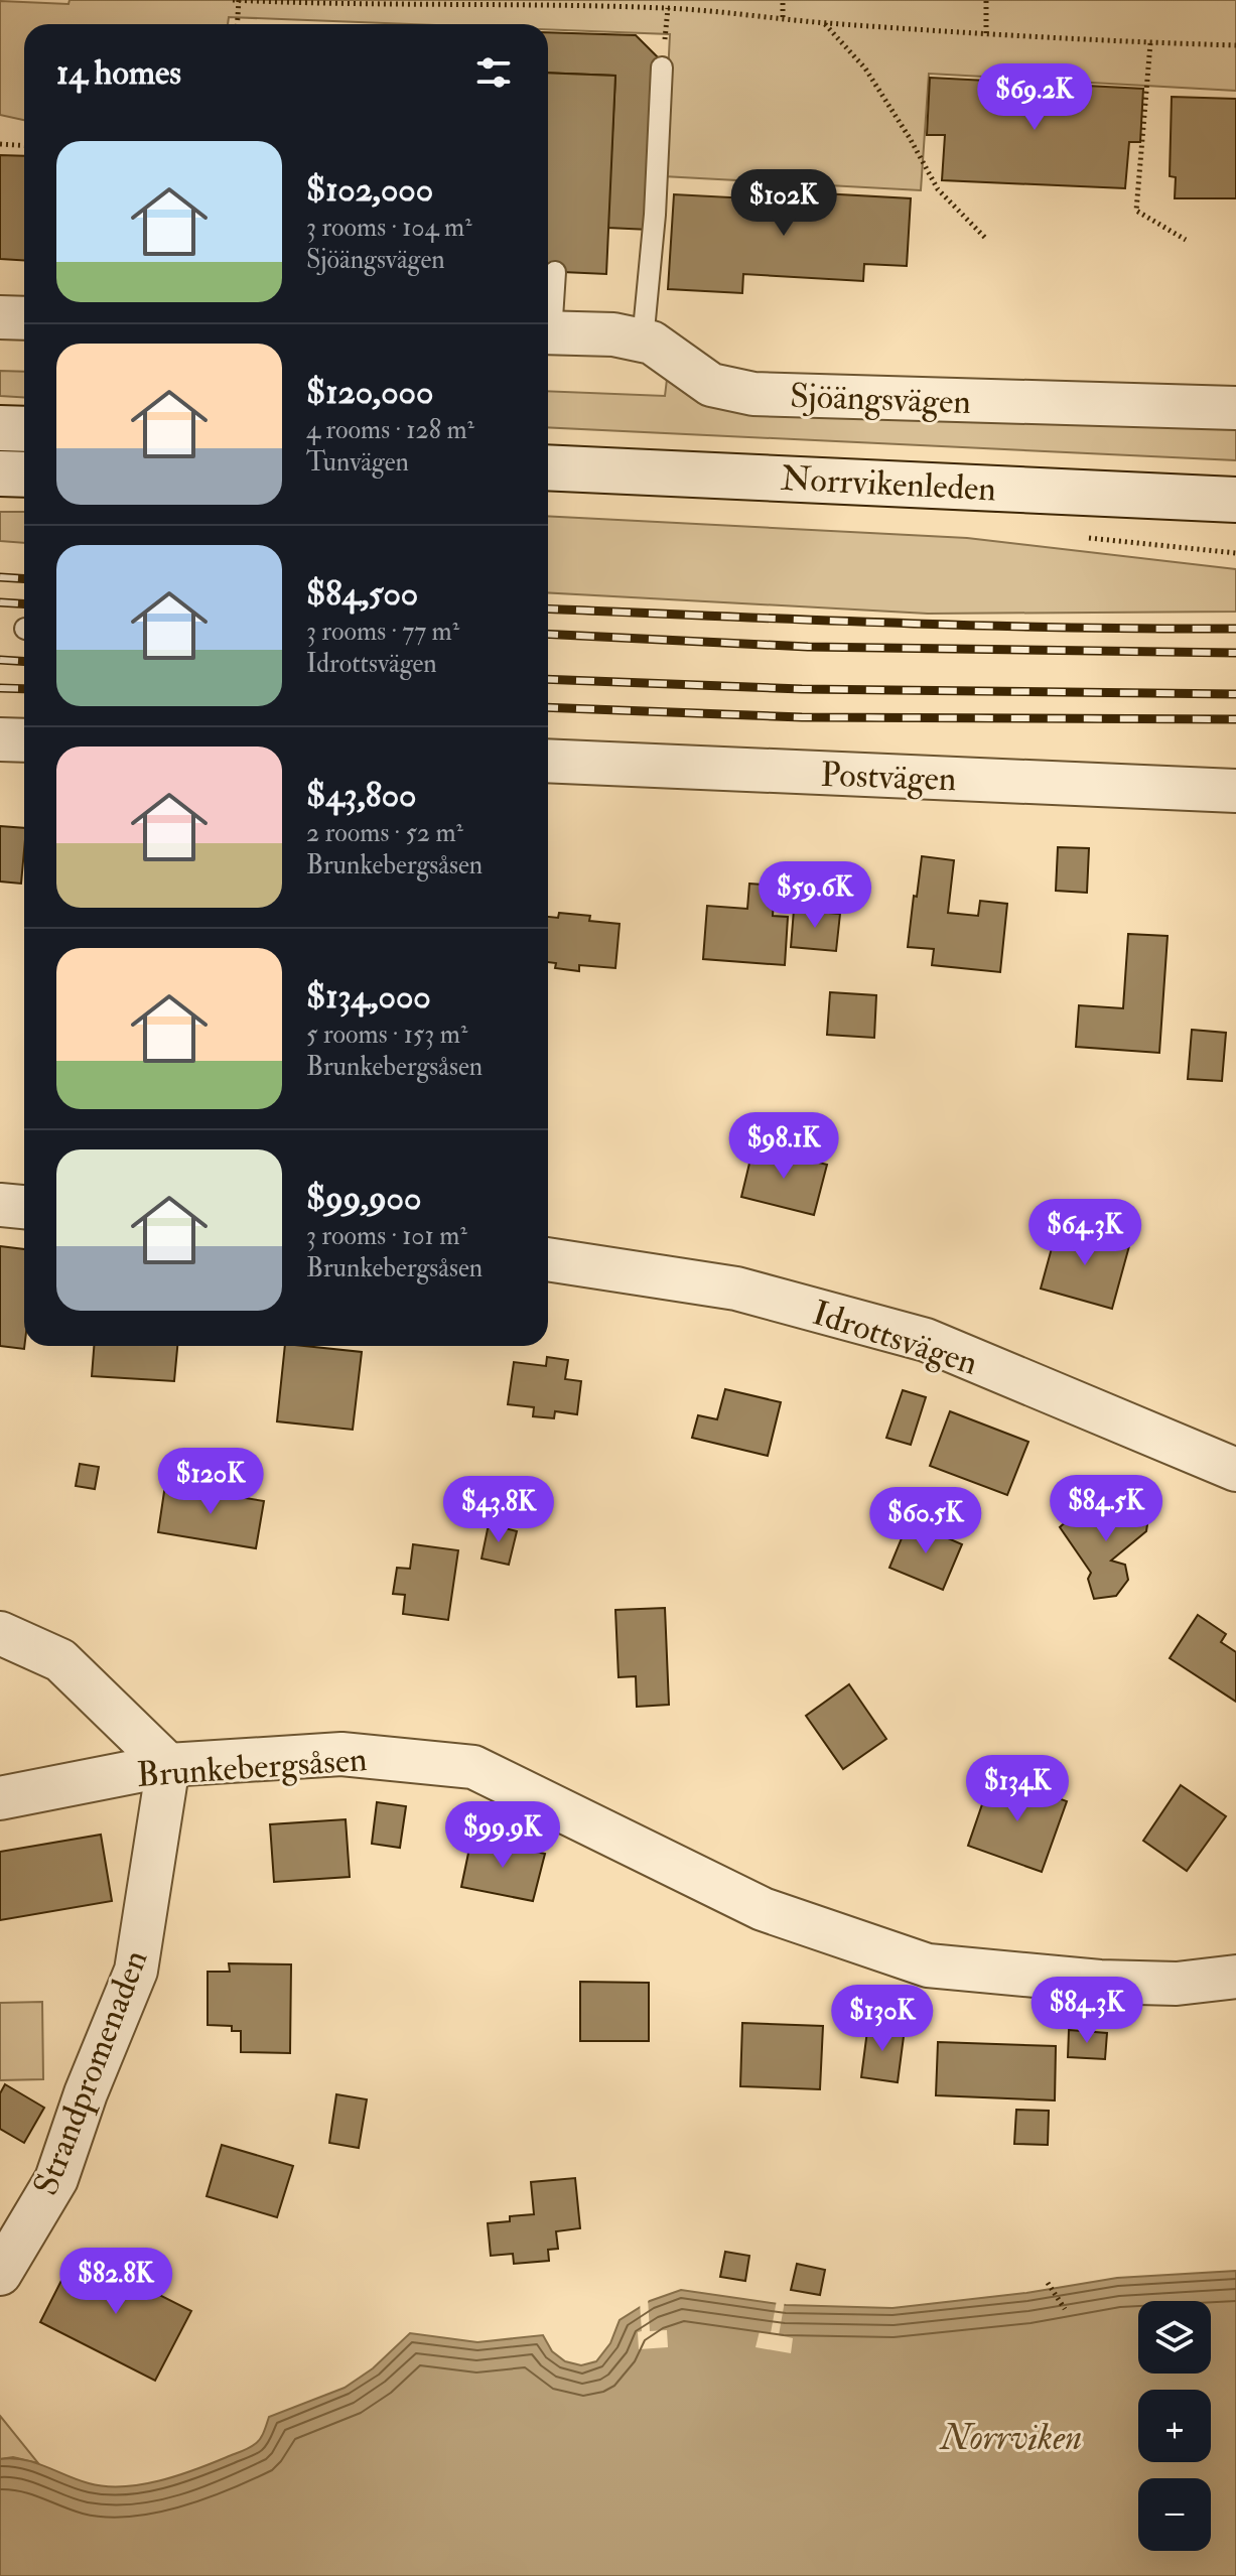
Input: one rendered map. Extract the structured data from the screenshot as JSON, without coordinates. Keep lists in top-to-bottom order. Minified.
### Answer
{"streets":{"main road":["Norrvikenleden"],"street":["Sjöängsvägen","Postvägen","Idrottsvägen","Brunkebergsåsen","Strandpromenaden"]},"crossings":[["Brunkebergsåsen","Strandpromenaden"]],"water":["Norrviken"],"page":{"heading":"14 homes","price":["$69.2K","$102K","$59.6K","$98.1K","$64.3K","$120K","$84.5K","$43.8K","$60.5K","$134K","$99.9K","$84.3K","$130K","$82.8K"],"list":[{"name":"$102,000","note":"3 rooms · 104 m² · Sjöängsvägen"},{"name":"$120,000","note":"4 rooms · 128 m² · Tunvägen"},{"name":"$84,500","note":"3 rooms · 77 m² · Idrottsvägen"},{"name":"$43,800","note":"2 rooms · 52 m² · Brunkebergsåsen"},{"name":"$134,000","note":"5 rooms · 153 m² · Brunkebergsåsen"},{"name":"$99,900","note":"3 rooms · 101 m² · Brunkebergsåsen"}],"map_buttons":["+","−"]}}
